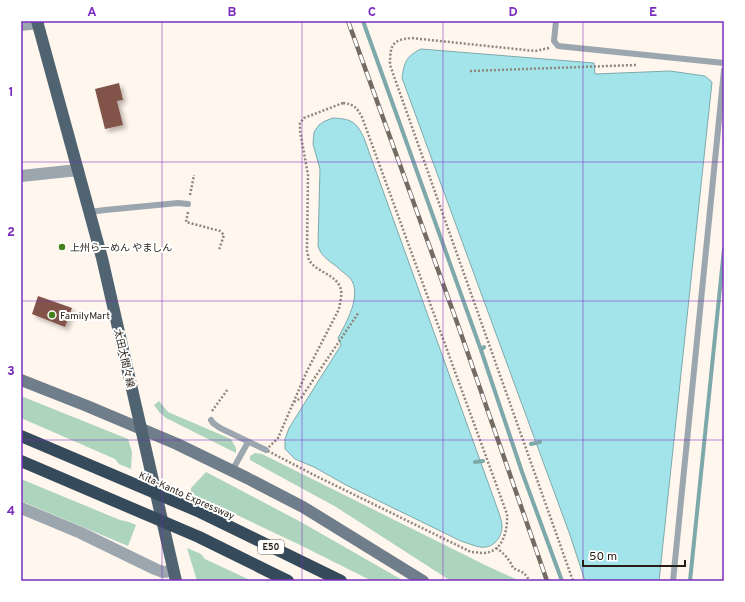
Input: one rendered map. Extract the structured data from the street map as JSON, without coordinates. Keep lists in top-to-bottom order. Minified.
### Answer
{"streets":{"highway":["Kita-Kanto Expressway","E50"],"main road":["太田大間々線"]},"places":["上州らーめん やましん","FamilyMart"],"scale_bar":"50 m","grid":{"columns":["A","B","C","D","E"],"rows":["1","2","3","4"]}}
